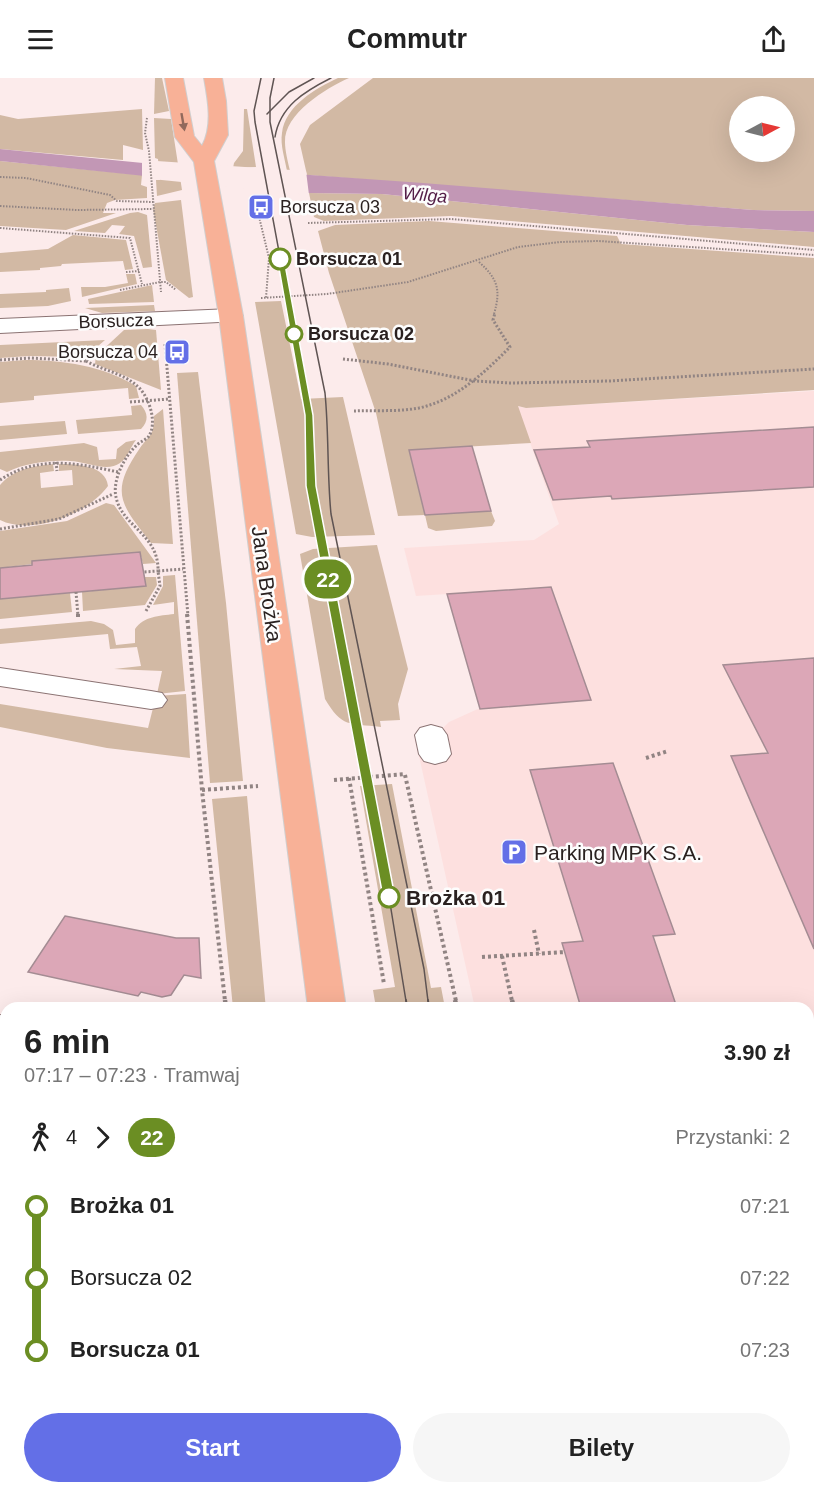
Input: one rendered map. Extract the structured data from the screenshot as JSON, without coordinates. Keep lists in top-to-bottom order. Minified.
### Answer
{"streets":{"main road":["Jana Brożka"],"street":["Borsucza"]},"crossings":[["Borsucza","Jana Brożka"]],"water":["Wilga"],"places":{"bus stop":["Borsucza 03","Borsucza 04"],"other":["Borsucza 01","Borsucza 02","Brożka 01"],"parking":["Parking MPK S.A."]},"lines":["tram line 22"],"north":"right","page":{"header":"Commutr","on_map":"22","heading":["6 min","07:17 – 07:23 · Tramwaj","3.90 zł"],"legs":["4","22","Przystanki: 2"],"list":[{"name":"Brożka 01","value":"07:21"},{"name":"Borsucza 02","value":"07:22"},{"name":"Borsucza 01","value":"07:23"}],"buttons":["Start","Bilety"]}}
